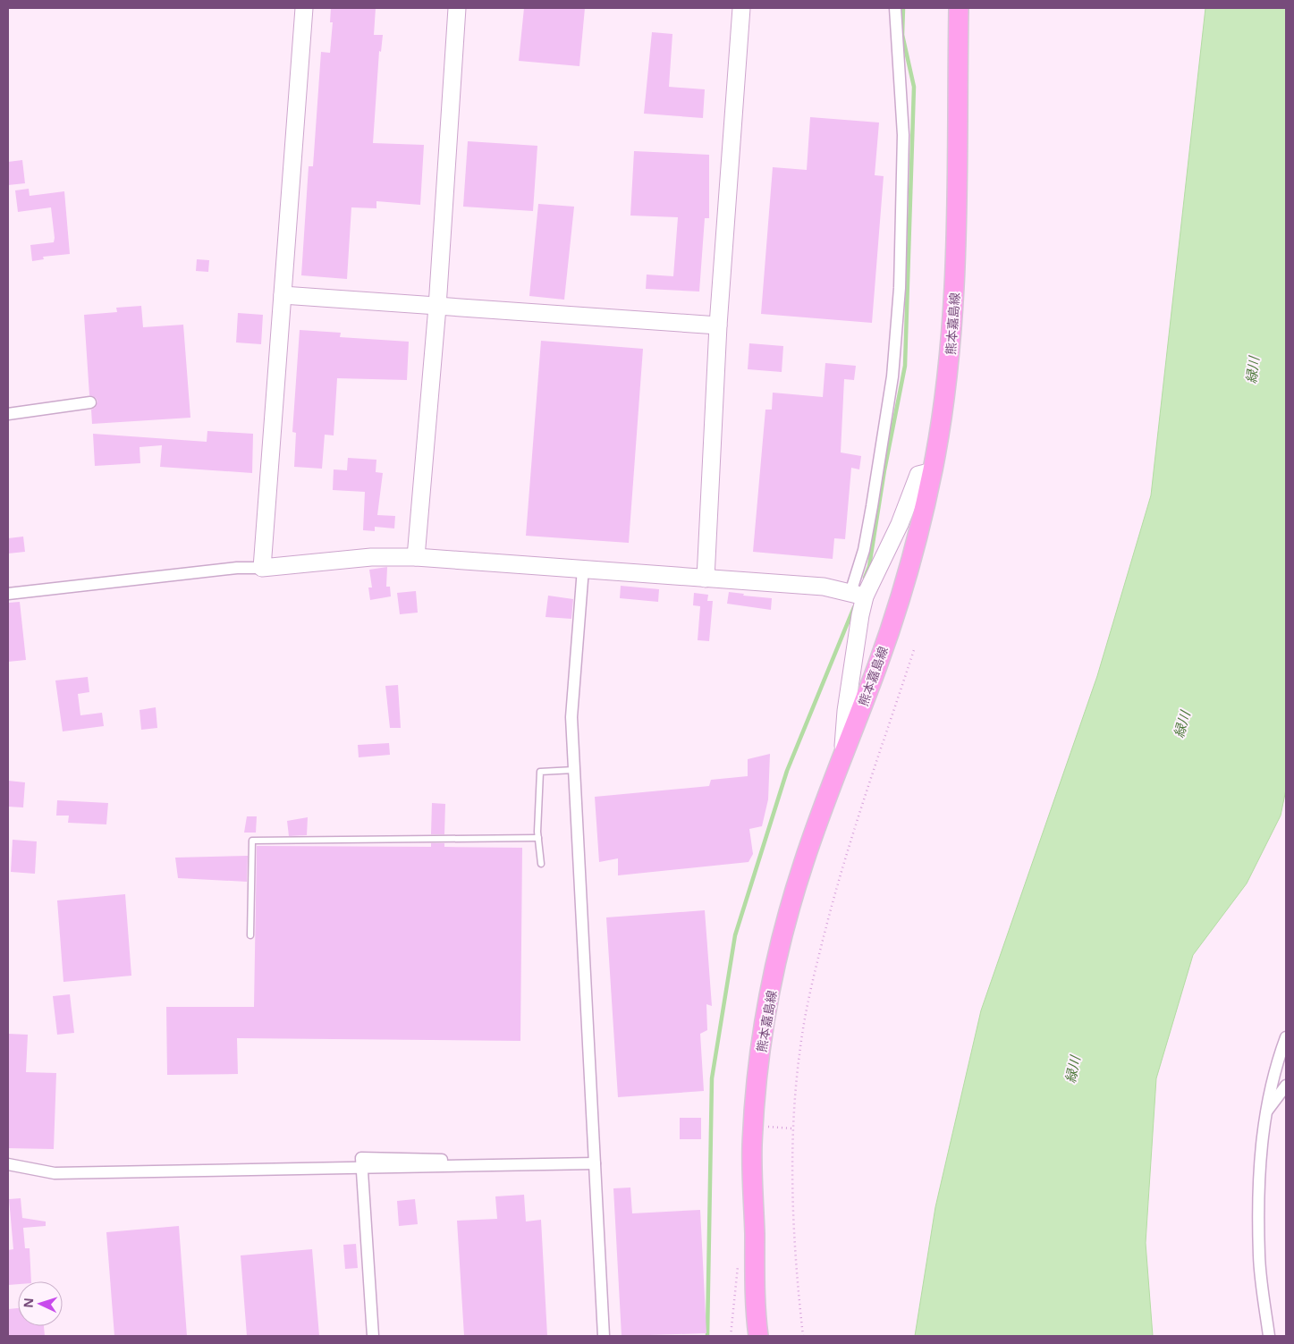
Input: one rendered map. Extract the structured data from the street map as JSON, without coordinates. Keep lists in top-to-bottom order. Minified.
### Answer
{"streets":{"main road":["熊本嘉島線"]},"water":["緑川"],"north":"left"}
